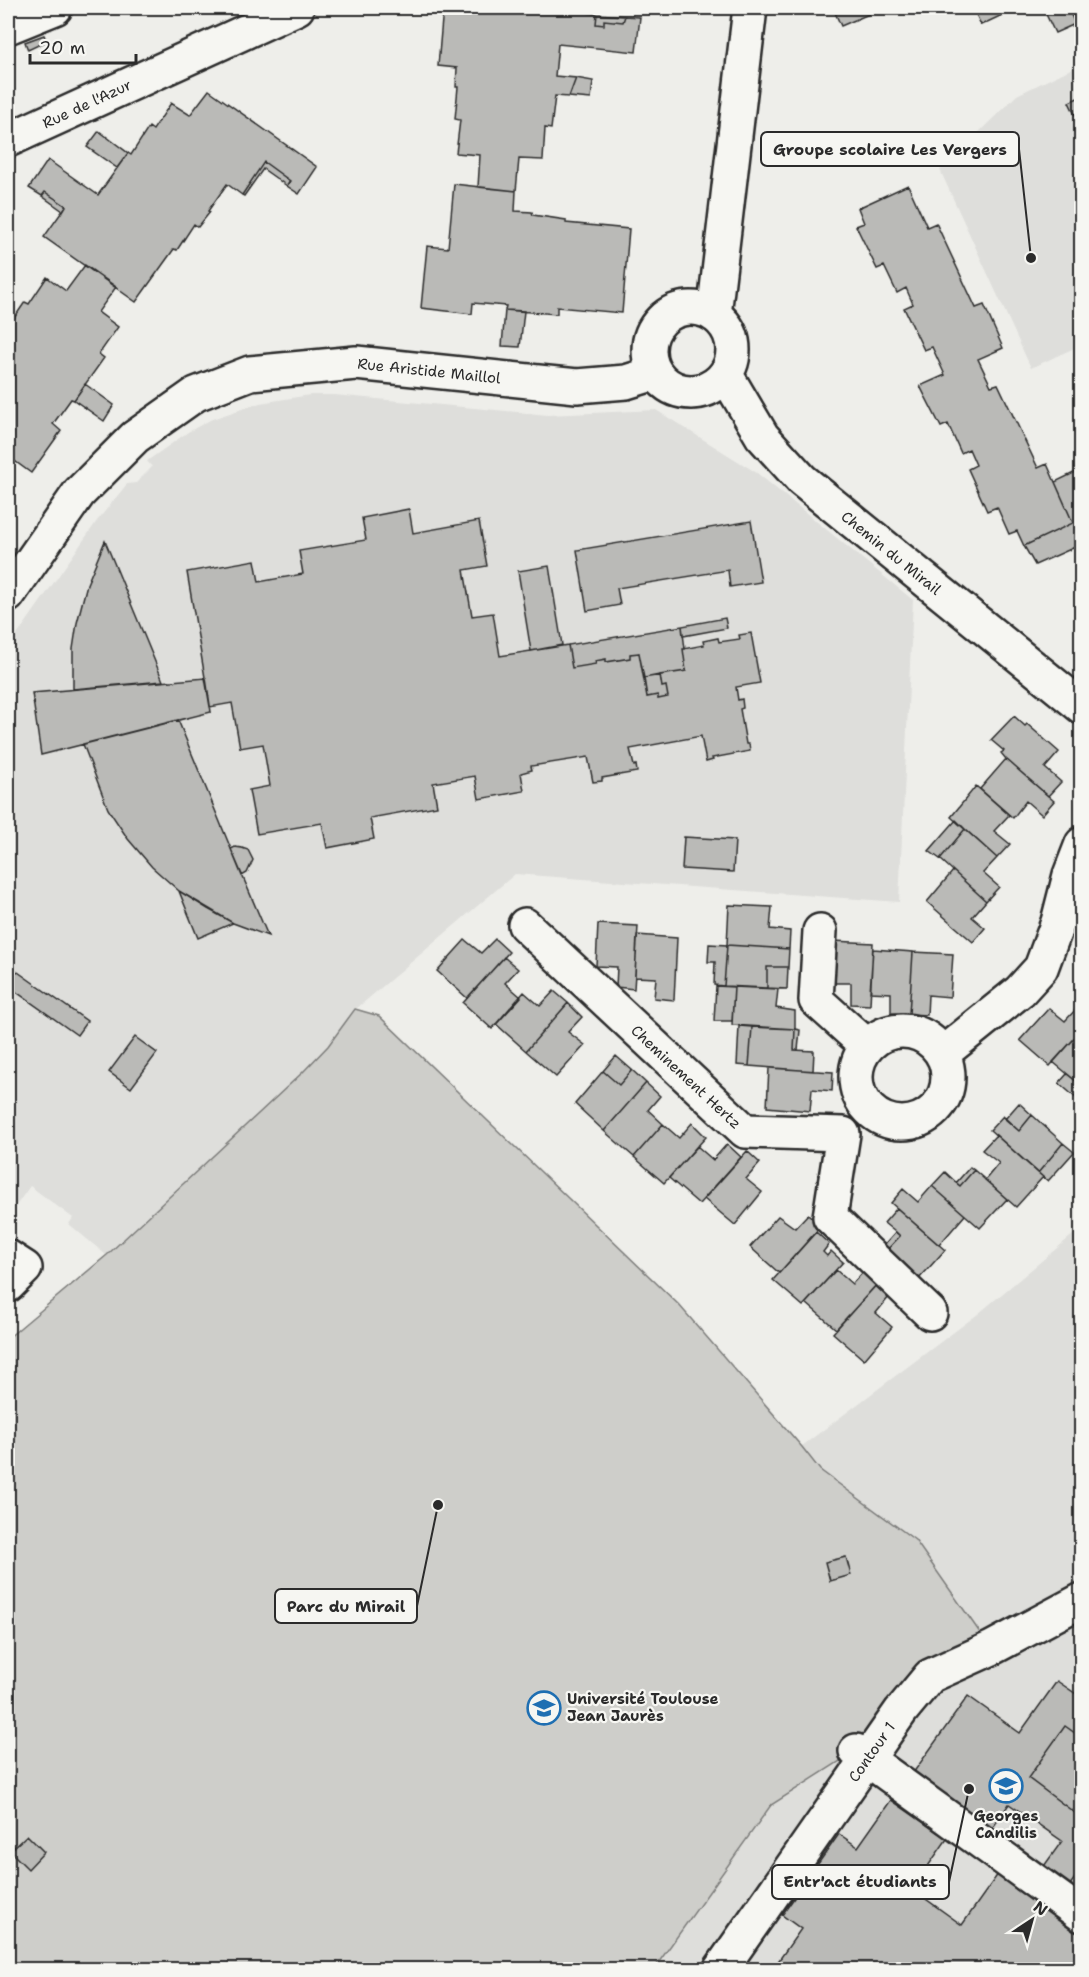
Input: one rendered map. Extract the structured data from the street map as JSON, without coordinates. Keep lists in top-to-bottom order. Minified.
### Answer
{"streets":{"street":["Rue de l'Azur","Rue Aristide Maillol","Chemin du Mirail","Cheminement Hertz","Contour 1"]},"crossings":[["Rue Aristide Maillol","Chemin du Mirail"]],"places":{"other":["Groupe scolaire Les Vergers","Parc du Mirail","Entr'act étudiants"],"school or university":["Université Toulouse Jean Jaurès","Georges Candilis"]},"scale_bar":"20 m","north":"top right"}
